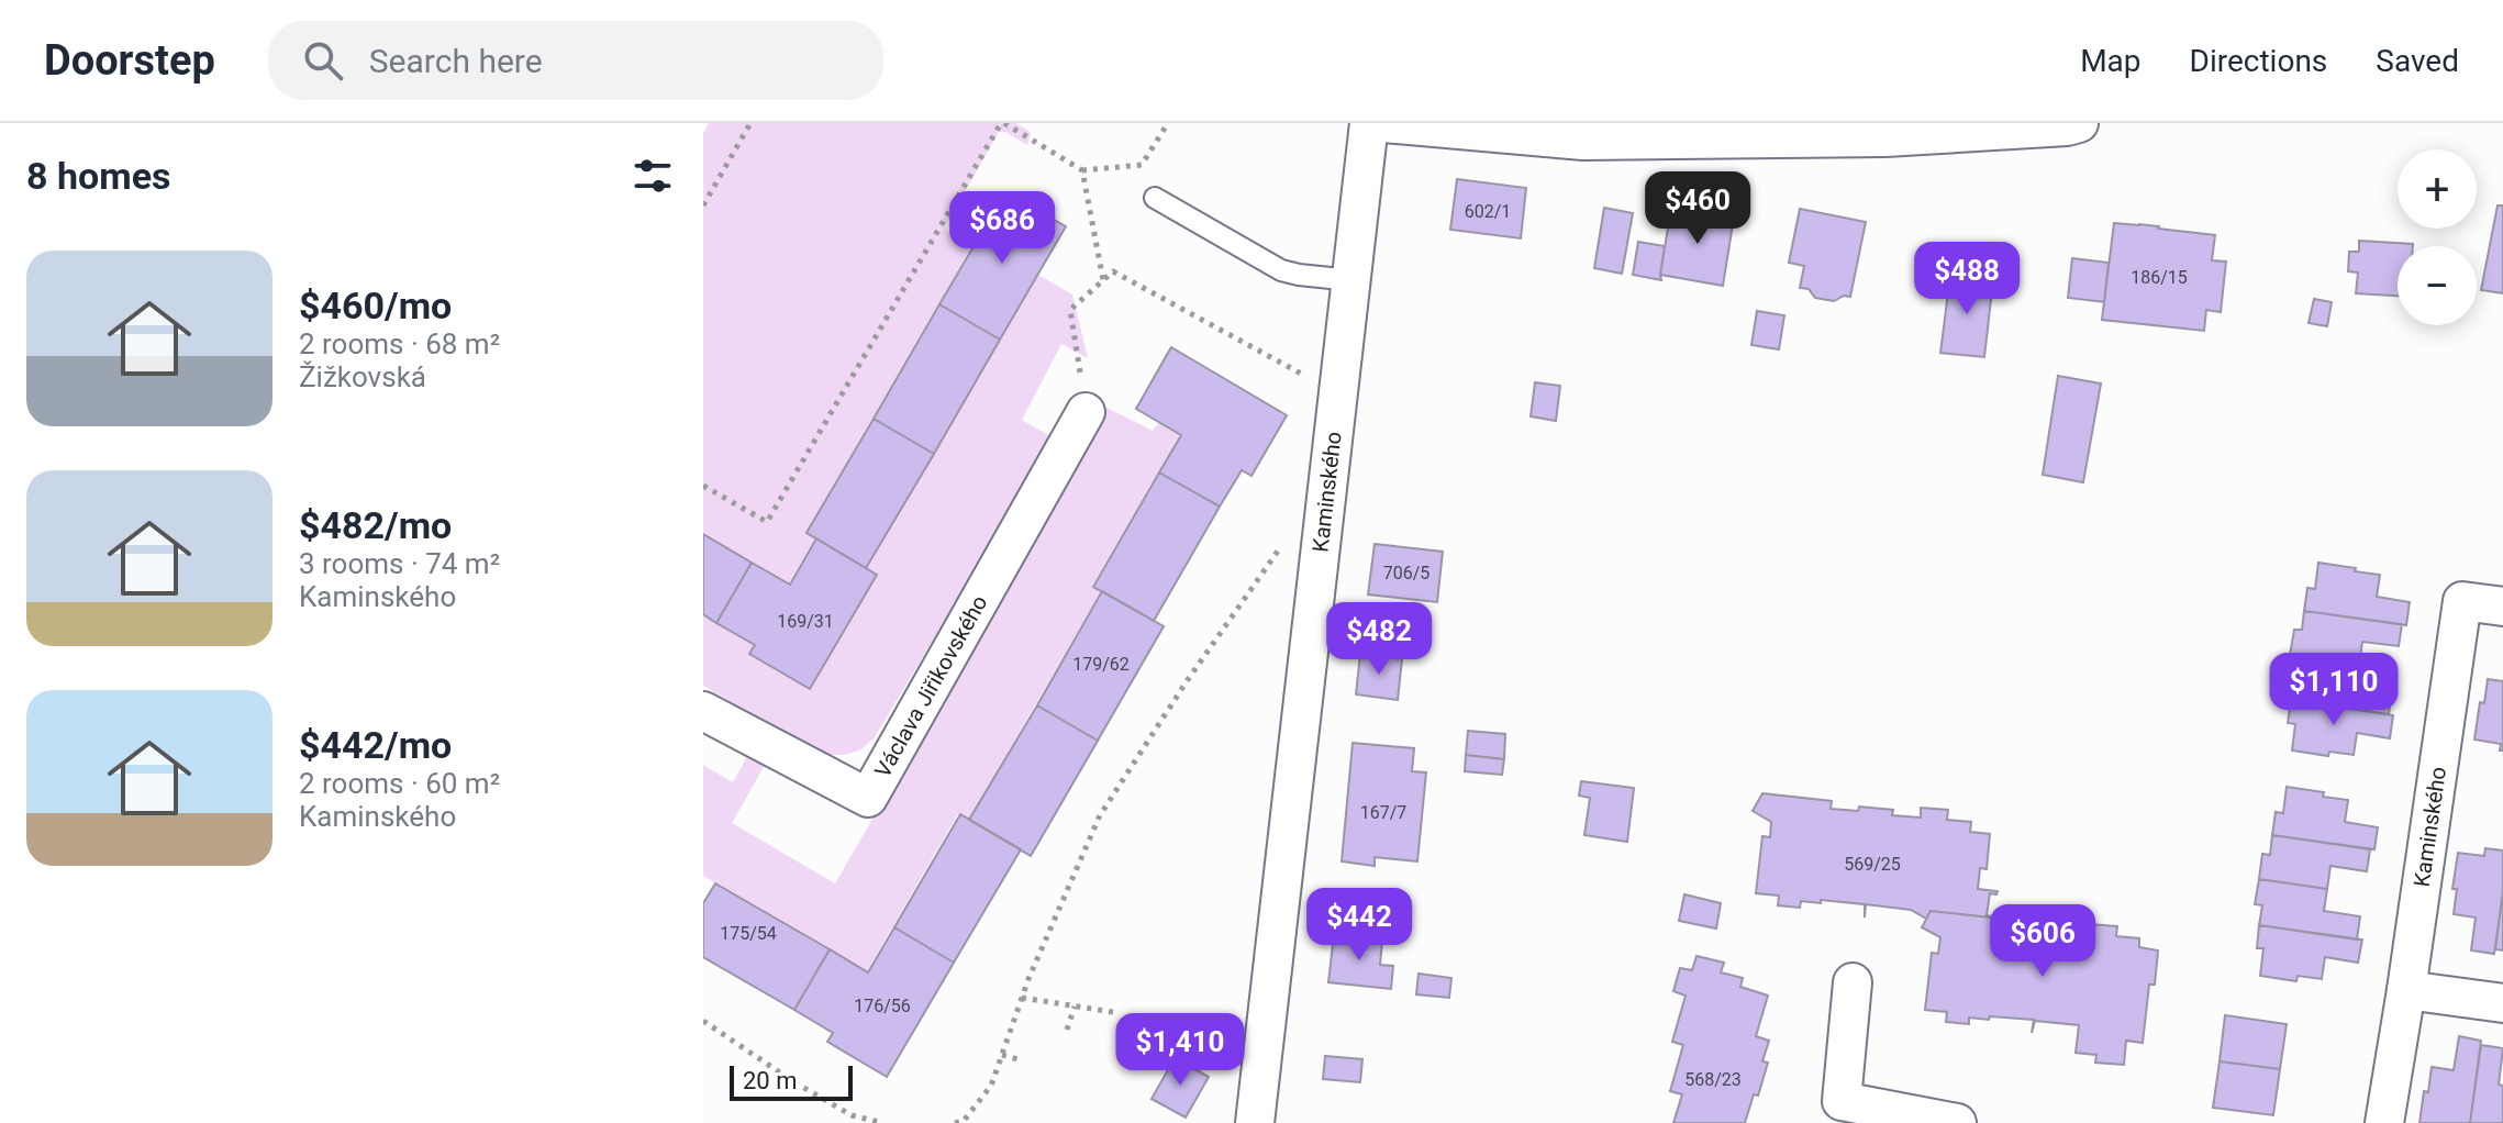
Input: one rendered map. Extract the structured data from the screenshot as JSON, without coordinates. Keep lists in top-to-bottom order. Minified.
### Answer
{"streets":{"street":["Kaminského","Václava Jiřikovského"]},"house_numbers":["602/1","186/15","706/5","169/31","179/62","167/7","569/25","175/54","176/56","568/23"],"scale_bar":"20 m","page":{"header":"Doorstep","search":"Search here","nav":["Map","Directions","Saved"],"heading":"8 homes","map_buttons":["+","−"],"price":["$460","$686","$488","$482","$1,110","$442","$606","$1,410"],"list":[{"name":"$460/mo","note":"2 rooms · 68 m² · Žižkovská"},{"name":"$482/mo","note":"3 rooms · 74 m² · Kaminského"},{"name":"$442/mo","note":"2 rooms · 60 m² · Kaminského"}],"scale":"20 m"}}
